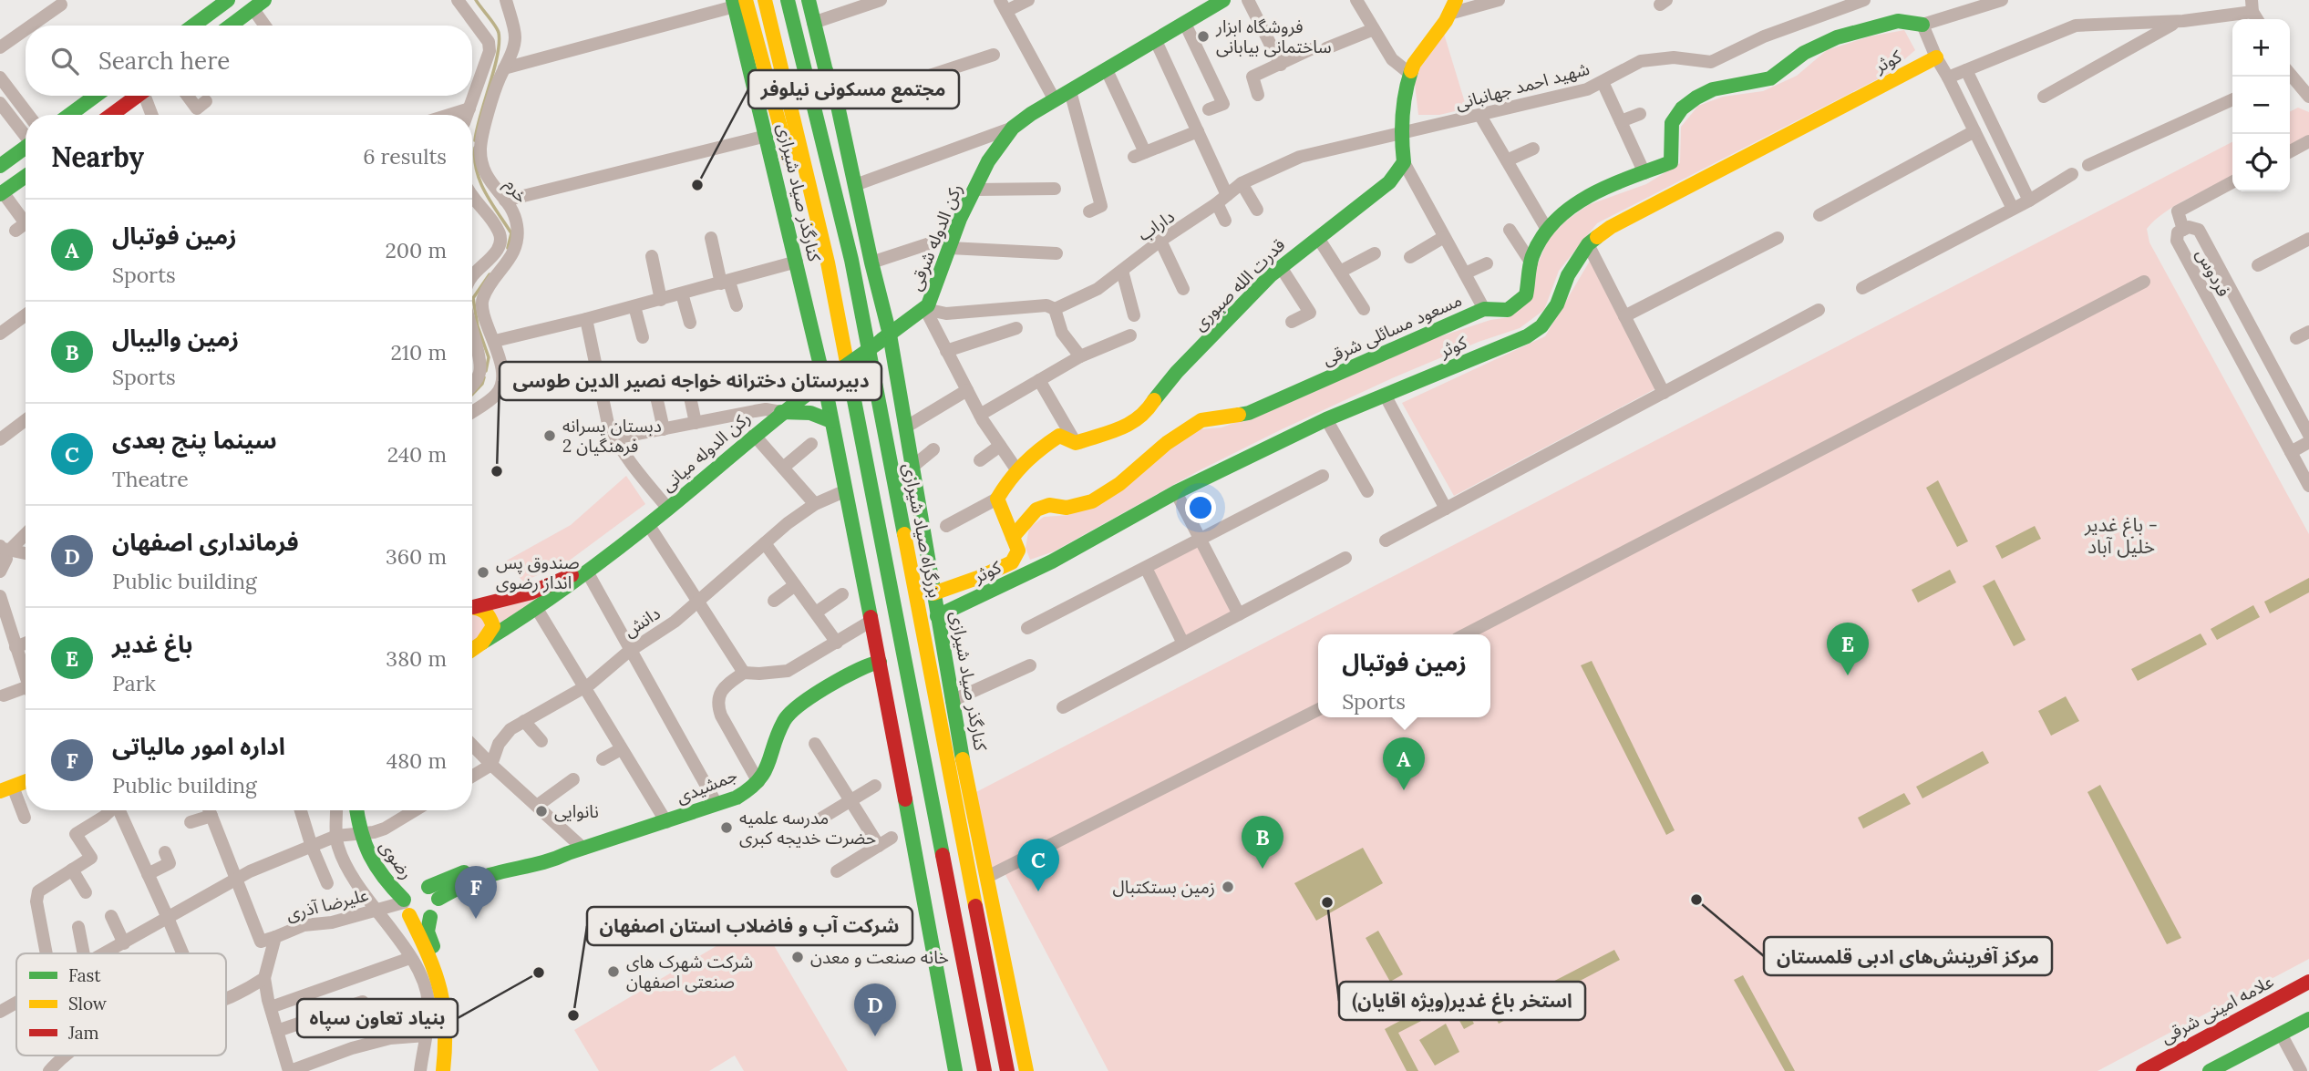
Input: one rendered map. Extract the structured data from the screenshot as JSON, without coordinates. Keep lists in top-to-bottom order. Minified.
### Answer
{"streets":{"main road":["کوثر","کنارگذر صیاد شیرازی","رکن الدوله شرقی","قدرت الله صبوری","مسعود مسائلی شرقی","رکن الدوله میانی","بزرگراه صیاد شیرازی","جمشیدی","رضوی","علامه امینی شرقی"],"street":["شهید احمد جهانبانی","خرم","داراب","فردوس","دانش","علیرضا آذری"]},"crossings":[["کوثر","کنارگذر صیاد شیرازی"],["شهید احمد جهانبانی","داراب"],["کنارگذر صیاد شیرازی","رکن الدوله شرقی"],["کنارگذر صیاد شیرازی","رکن الدوله میانی"],["کنارگذر صیاد شیرازی","دانش"],["کنارگذر صیاد شیرازی","جمشیدی"],["داراب","رکن الدوله شرقی"],["رکن الدوله شرقی","رکن الدوله میانی"],["رضوی","علیرضا آذری"]],"districts":["باغ غدیر - خلیل آباد"],"places":["فروشگاه ابزار ساختمانی بیابانی","مجتمع مسکونی نیلوفر","دبستان پسرانه فرهنگیان 2","دبیرستان دخترانه خواجه نصیر الدین طوسی","صندوق پس انداز رضوی","نانوایی","مدرسه علمیه حضرت خدیجه کبری","زمین بستکتبال","مرکز آفرینش‌های ادبی قلمستان","استخر باغ غدیر(ویژه اقایان)","خانه صنعت و معدن","شرکت شهرک های صنعتی اصفهان","بنیاد تعاون سپاه","شرکت آب و فاضلاب استان اصفهان"],"legend":["Fast","Slow","Jam"],"page":{"map_buttons":["+","−"],"search":"Search here","heading":["Nearby","6 results"],"list":[{"mark":"A","name":"زمین فوتبال","note":"Sports","value":"200 m"},{"mark":"B","name":"زمین والیبال","note":"Sports","value":"210 m"},{"mark":"C","name":"سینما پنج بعدی","note":"Theatre","value":"240 m"},{"mark":"D","name":"فرمانداری اصفهان","note":"Public building","value":"360 m"},{"mark":"E","name":"باغ غدیر","note":"Park","value":"380 m"},{"mark":"F","name":"اداره امور مالیاتی","note":"Public building","value":"480 m"}],"pins":["E","A","B","C","F","D"],"popup":["زمین فوتبال","Sports"]}}
